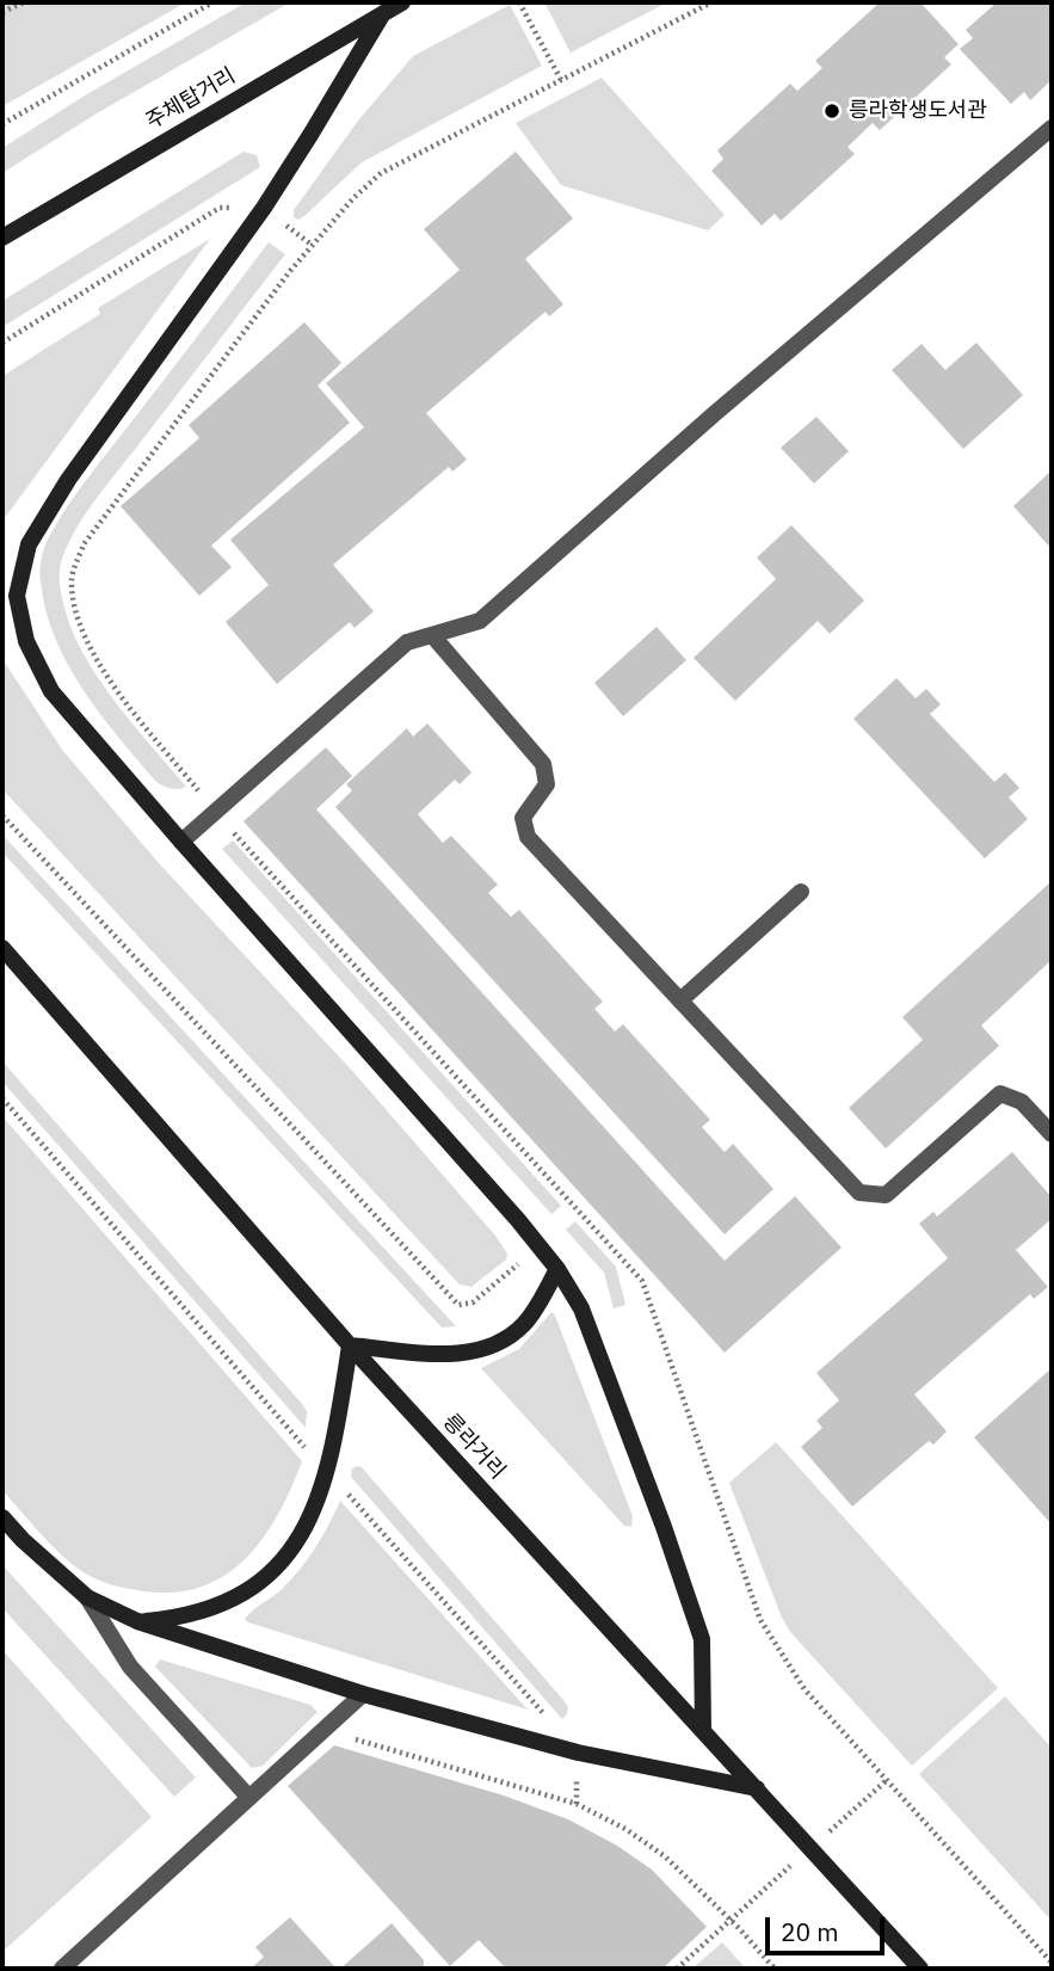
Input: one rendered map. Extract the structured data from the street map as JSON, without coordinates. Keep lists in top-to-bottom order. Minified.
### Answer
{"streets":{"main road":["주체탑거리","릉라거리"]},"places":["릉라학생도서관"],"scale_bar":"20 m"}
